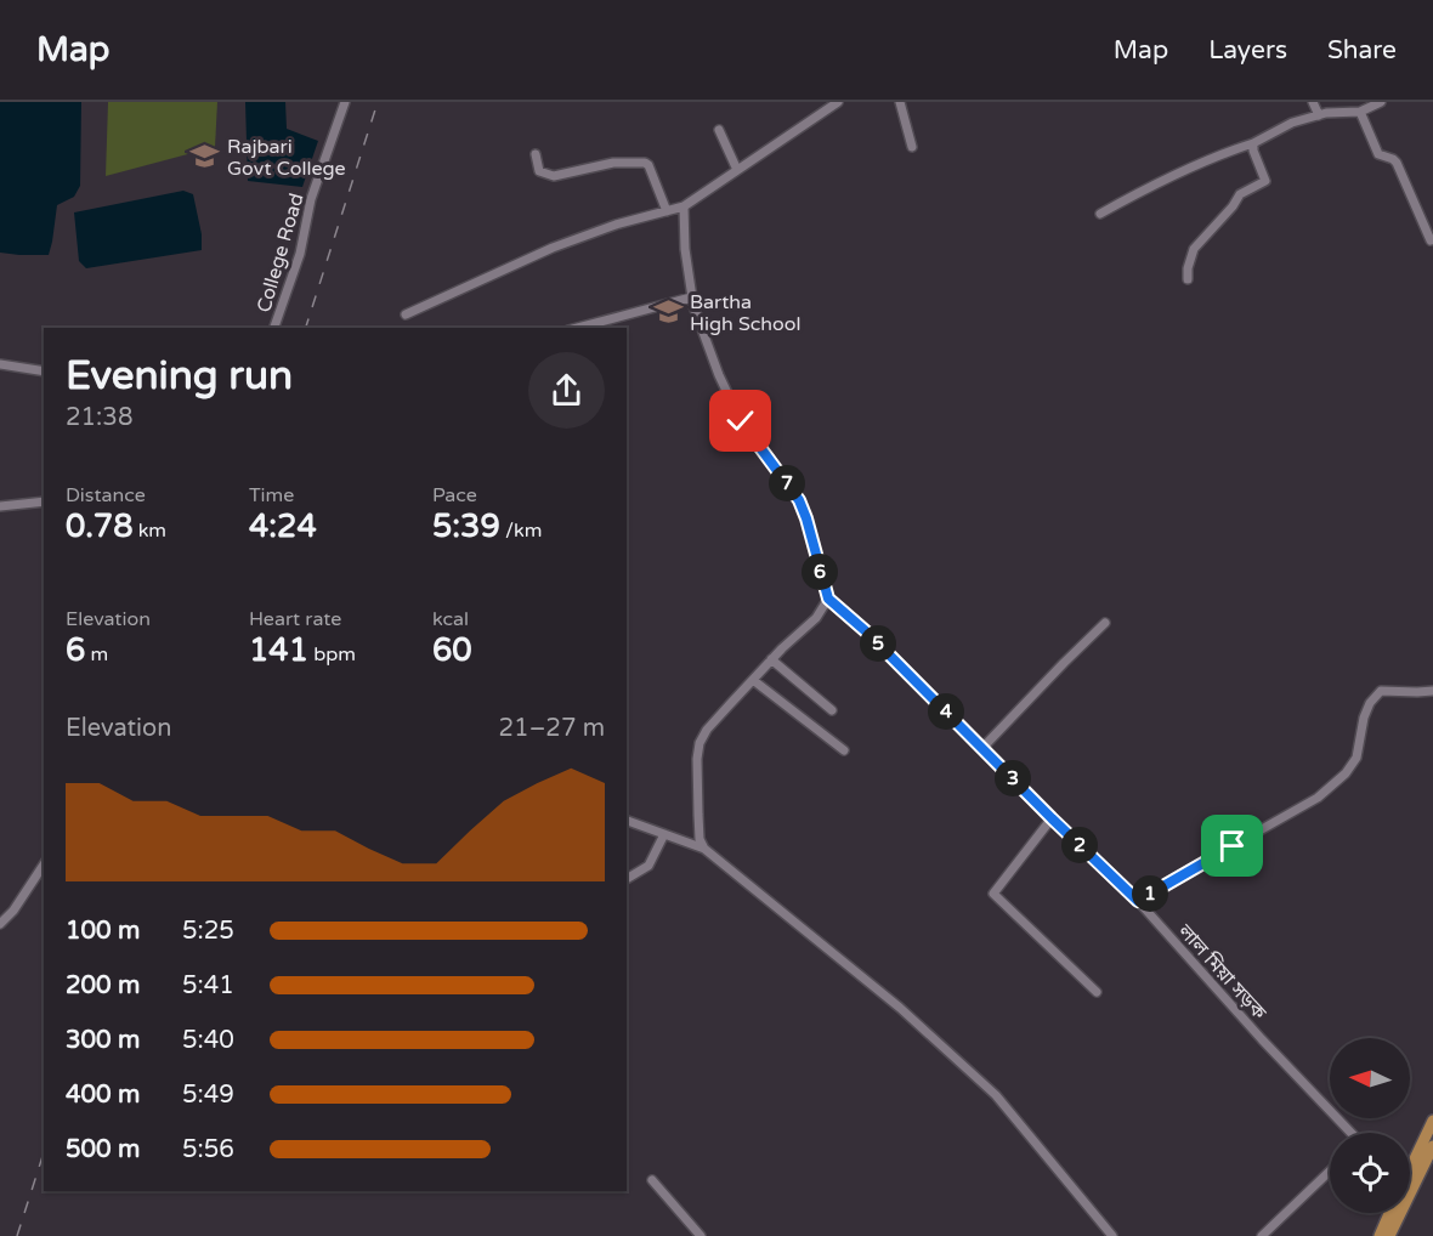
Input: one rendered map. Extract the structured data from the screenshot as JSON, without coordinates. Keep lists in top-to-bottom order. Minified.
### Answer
{"streets":{"street":["College Road","লাল মিয়া সড়ক"]},"places":{"school or university":["Rajbari Govt College","Bartha High School"]},"north":"left","page":{"header":"Map","nav":["Map","Layers","Share"],"heading":["Evening run","21:38"],"stats":[["Distance","0.78 km"],["Time","4:24"],["Pace","5:39 /km"],["Elevation","6 m"],["Heart rate","141 bpm"],["kcal","60"]],"pins":["7","6","5","4","3","2","1"],"chart":["Elevation","21–27 m"],"list":[{"name":"100 m","note":"5:25"},{"name":"200 m","note":"5:41"},{"name":"300 m","note":"5:40"},{"name":"400 m","note":"5:49"},{"name":"500 m","note":"5:56"}]}}
